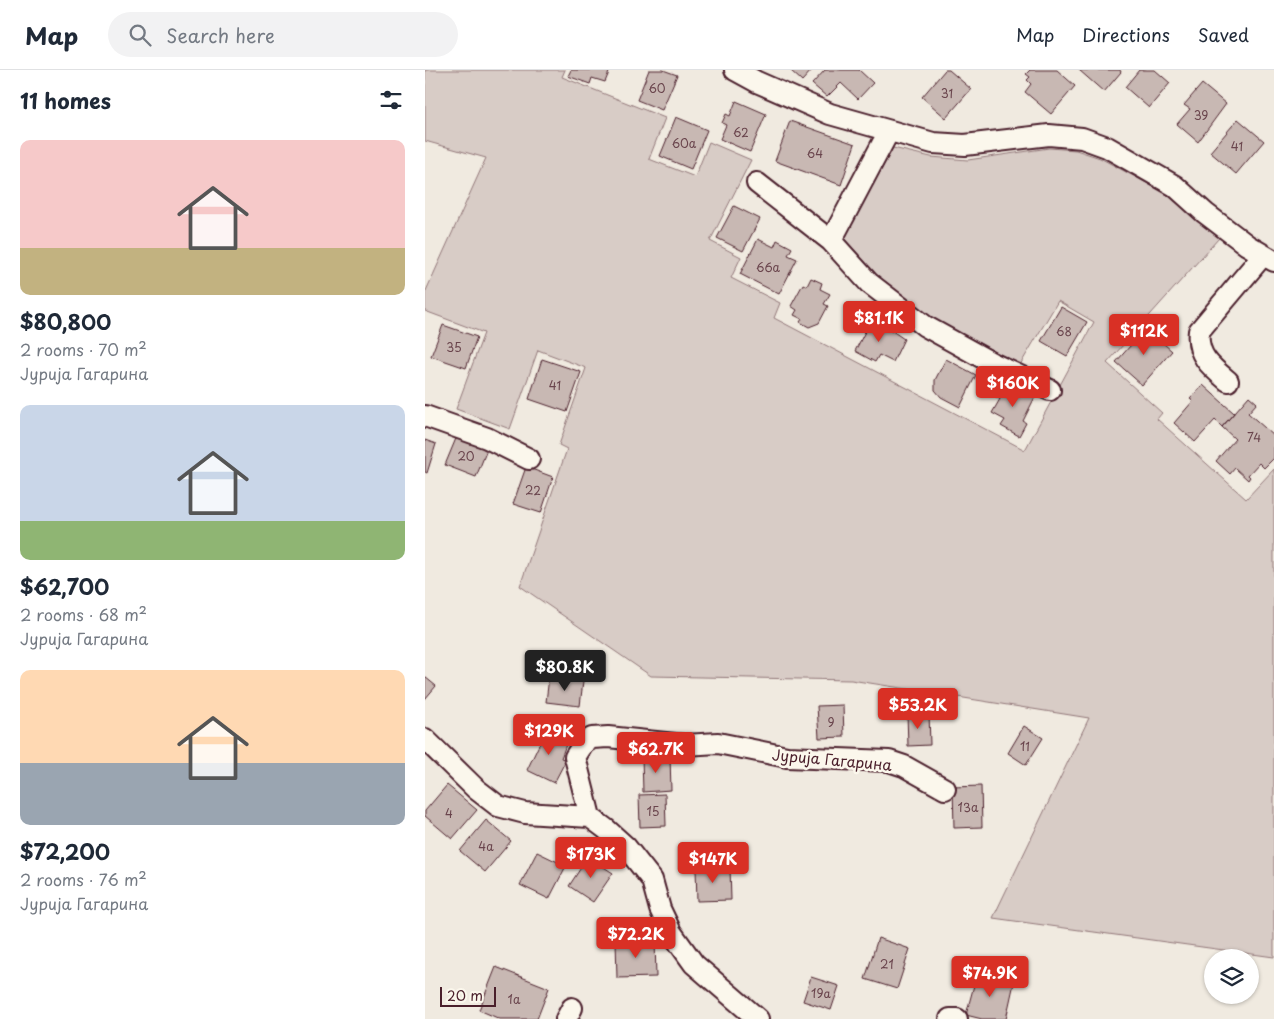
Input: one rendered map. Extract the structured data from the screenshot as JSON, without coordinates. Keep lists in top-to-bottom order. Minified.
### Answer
{"streets":{"street":["Јурија Гагарина"]},"house_numbers":["60","31","39","62","60a","41","64","66a","68","35","41","74","20","22","9","11","13a","15","4","4a","21","19a","1a"],"scale_bar":"20 m","page":{"header":"Map","search":"Search here","nav":["Map","Directions","Saved"],"heading":"11 homes","list":[{"name":"$80,800","note":"2 rooms · 70 m² · Јурија Гагарина"},{"name":"$62,700","note":"2 rooms · 68 m² · Јурија Гагарина"},{"name":"$72,200","note":"2 rooms · 76 m² · Јурија Гагарина"}],"price":["$81.1K","$112K","$160K","$80.8K","$53.2K","$129K","$62.7K","$173K","$147K","$72.2K","$74.9K"],"scale":"20 m"}}
